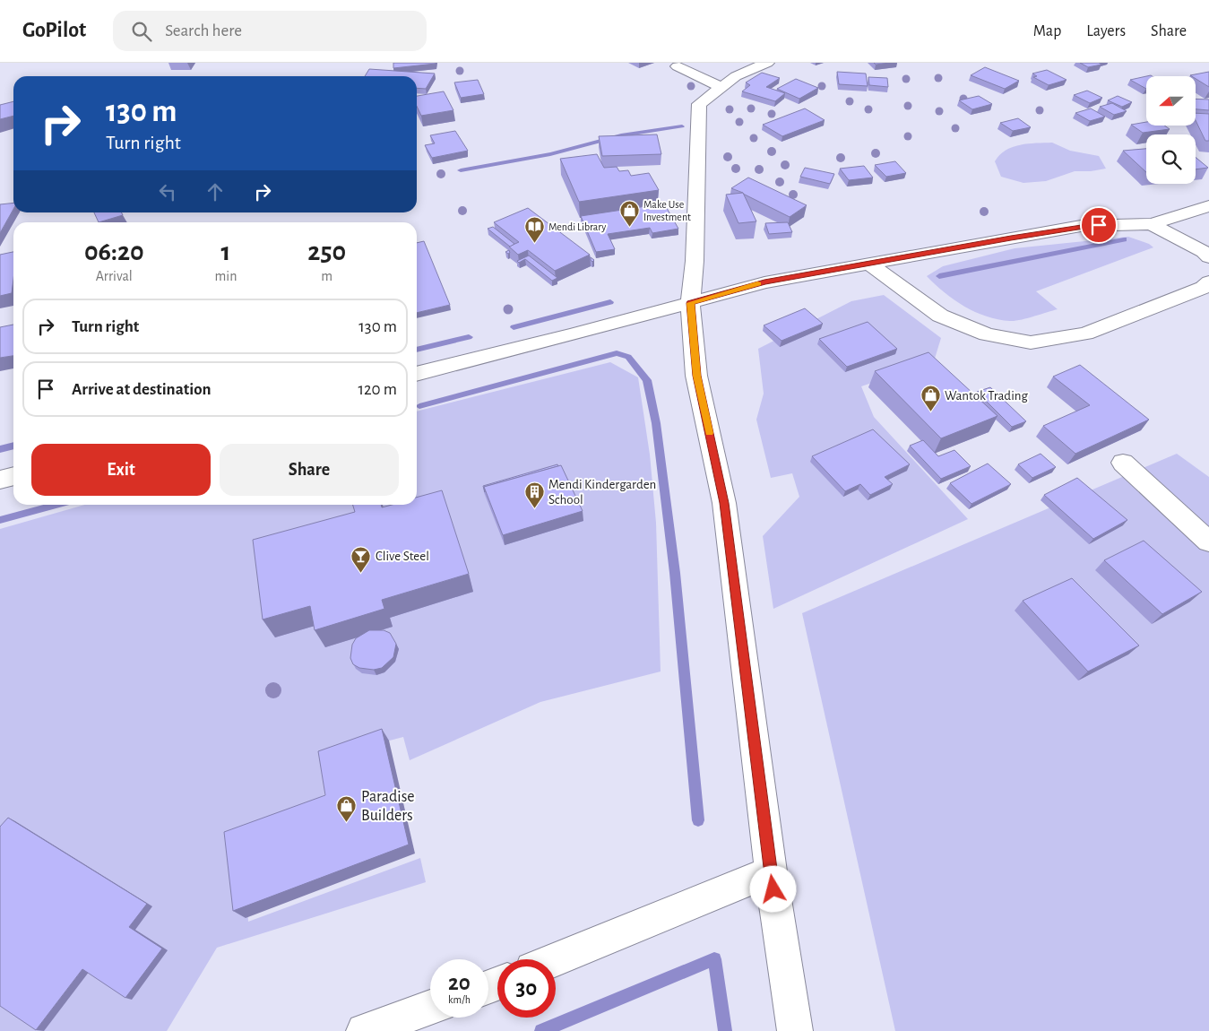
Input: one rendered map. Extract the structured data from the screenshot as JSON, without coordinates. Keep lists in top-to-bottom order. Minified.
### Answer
{"places":{"shop":["Make Use Investment","Wantok Trading","Paradise Builders"],"library":["Mendi Library"],"building":["Mendi Kindergarden School"],"bar":["Clive Steel"]},"north":"left","page":{"header":"GoPilot","search":"Search here","nav":["Map","Layers","Share"],"turn":["130 m","Turn right"],"eta":["06:20","Arrival","1","min","250","m"],"list":[{"name":"Turn right","value":"130 m"},{"name":"Arrive at destination","value":"120 m"}],"buttons":["Exit","Share"],"speed":"20 km/h","limit":"30"}}
